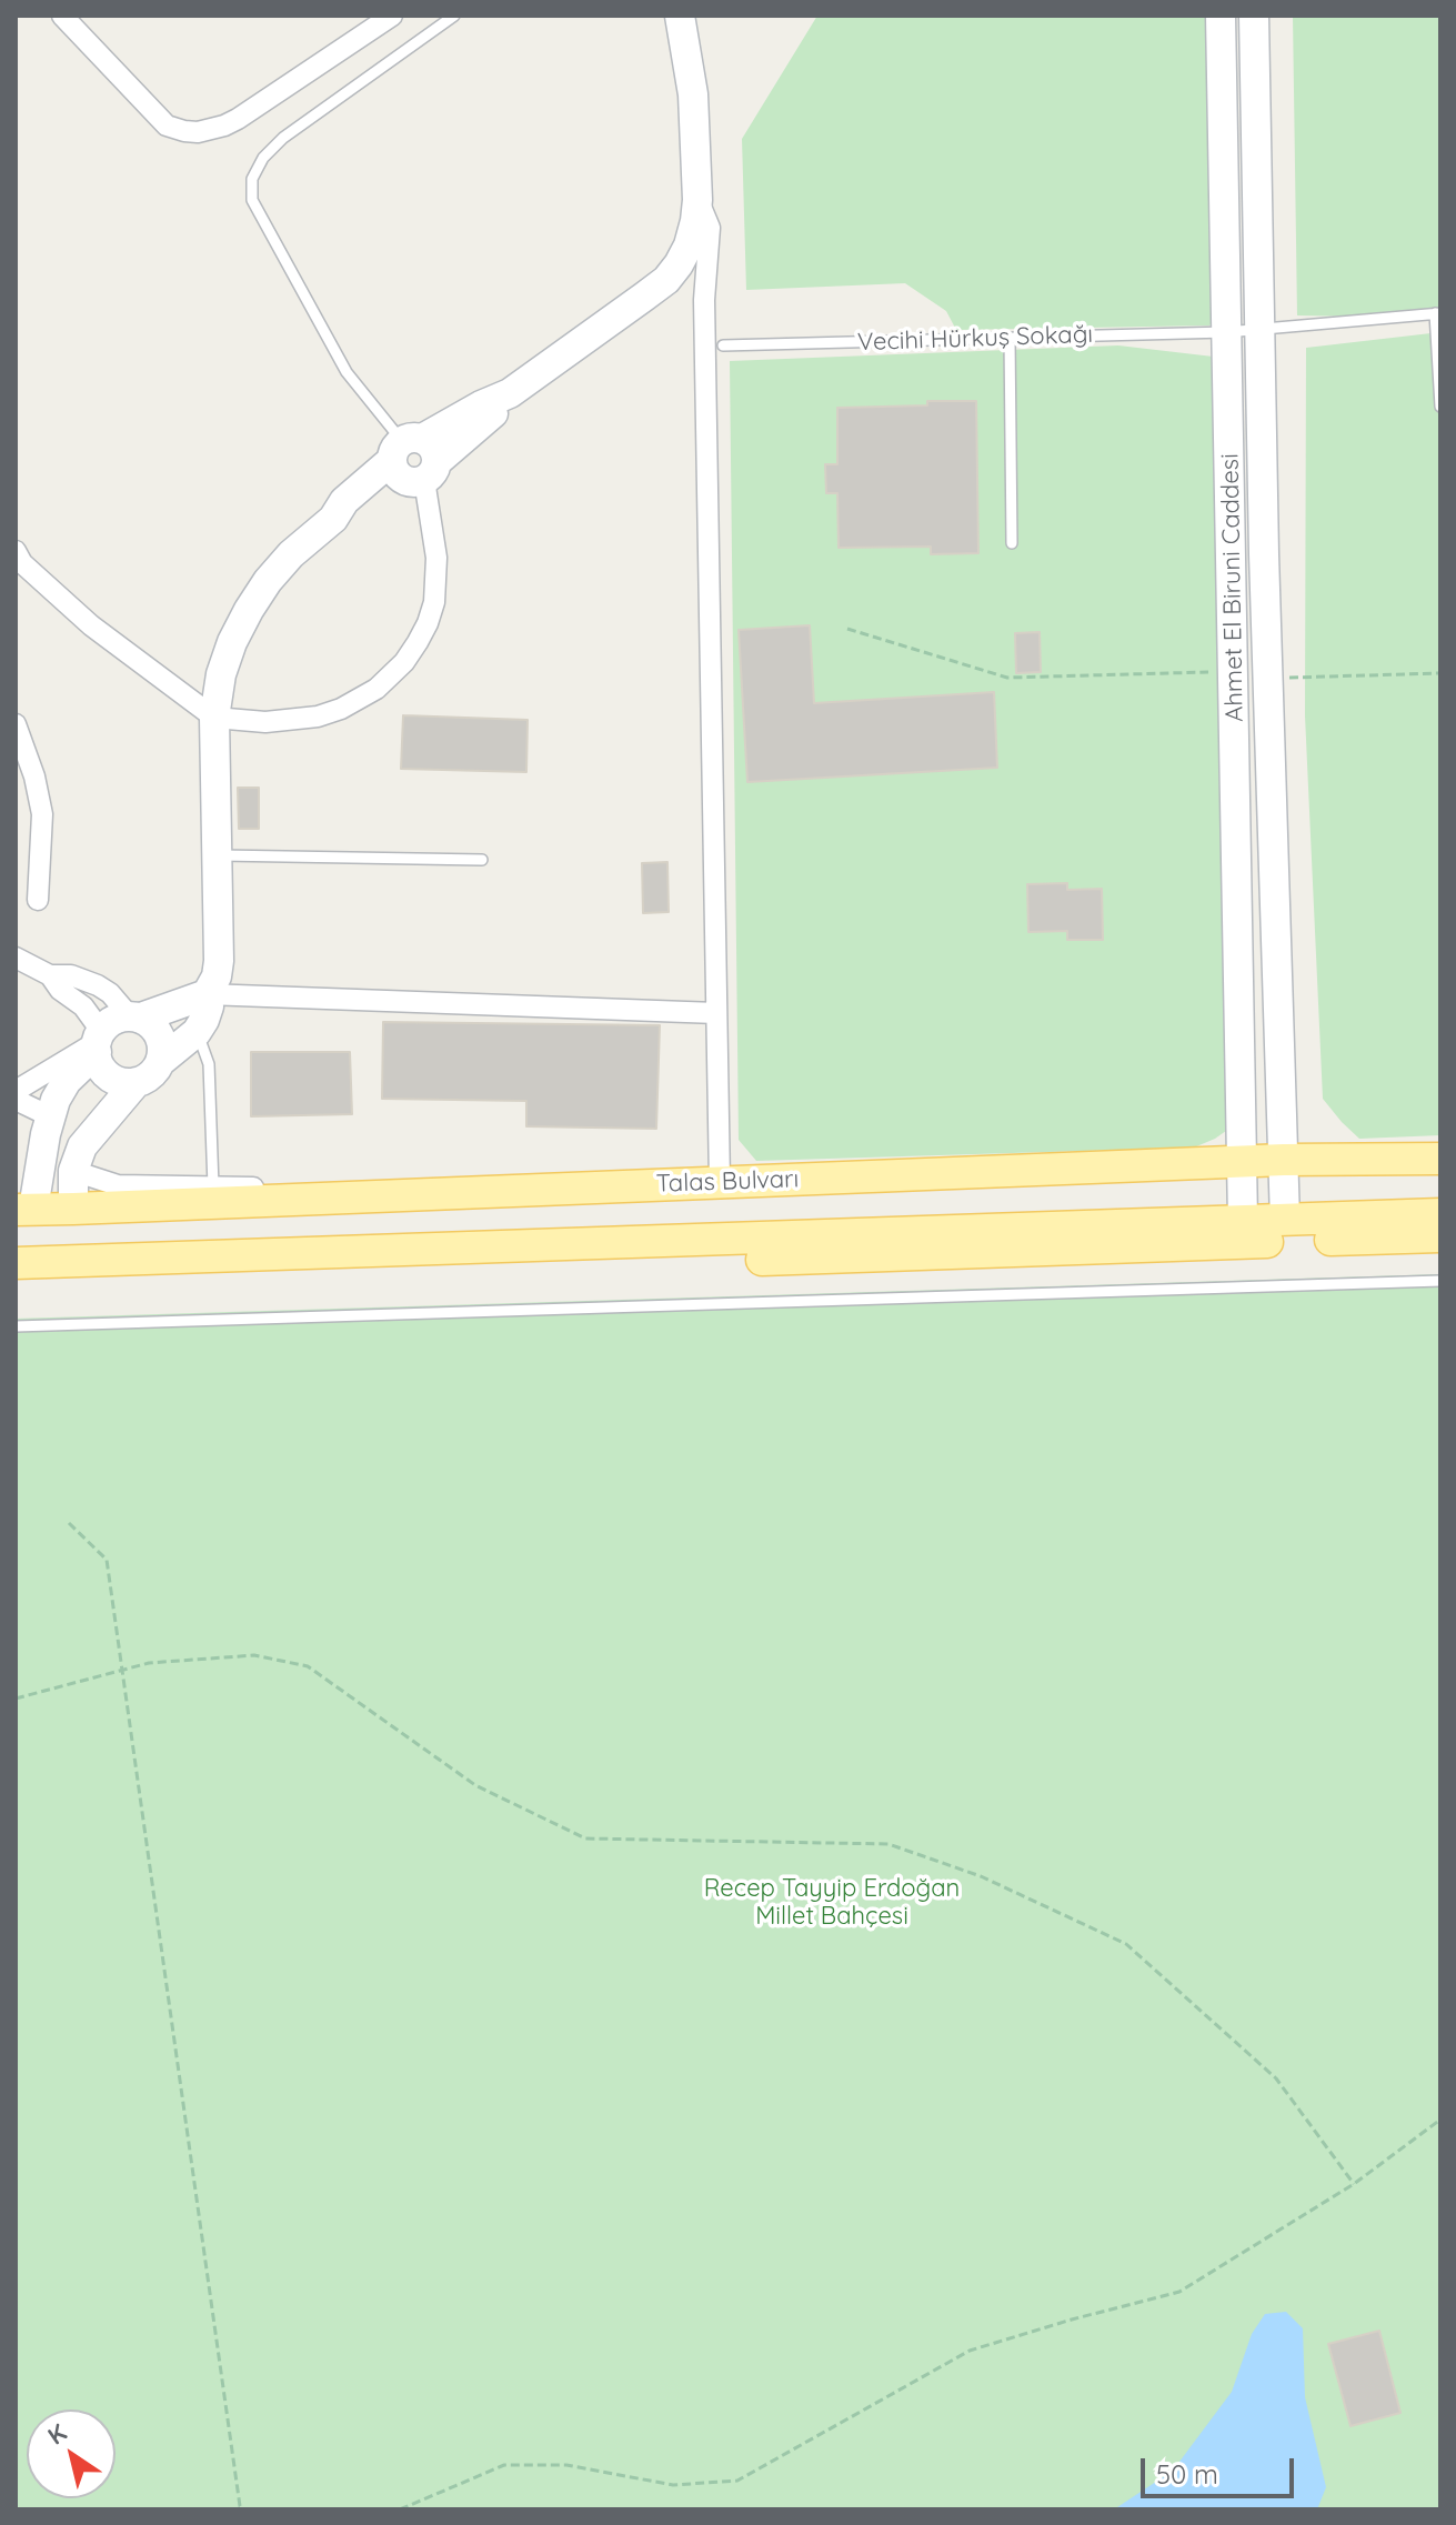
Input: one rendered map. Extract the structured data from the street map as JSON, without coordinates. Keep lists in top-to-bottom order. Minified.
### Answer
{"streets":{"main road":["Talas Bulvarı"],"street":["Ahmet El Biruni Caddesi"],"lane":["Vecihi Hürkuş Sokağı"]},"crossings":[["Vecihi Hürkuş Sokağı","Ahmet El Biruni Caddesi"],["Ahmet El Biruni Caddesi","Talas Bulvarı"]],"parks":["Recep Tayyip Erdoğan Millet Bahçesi"],"scale_bar":"50 m","north":"top left"}
